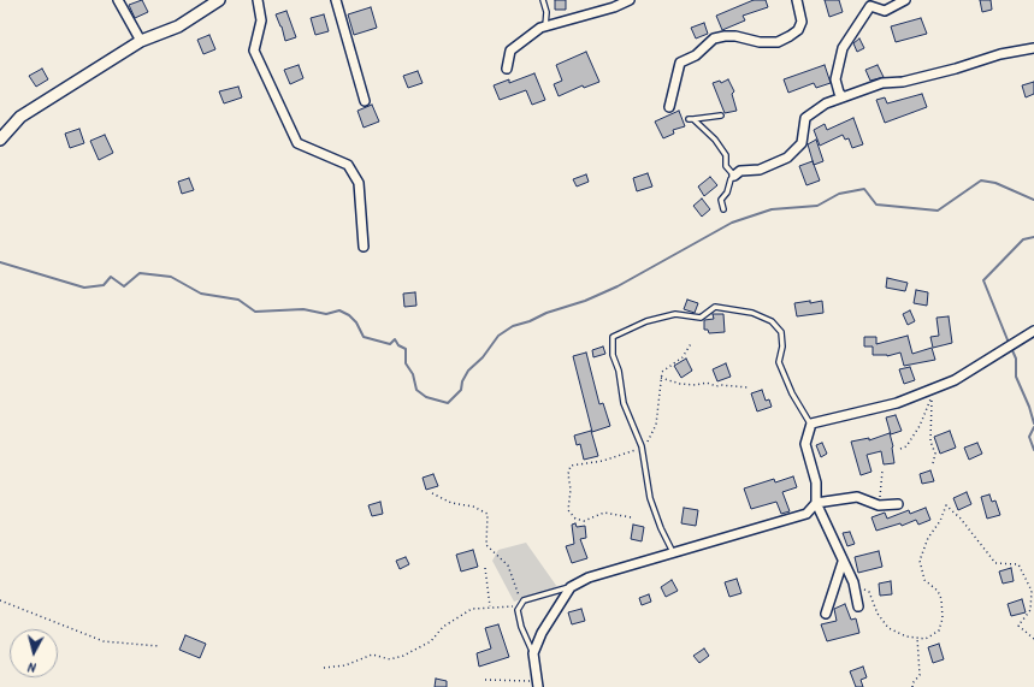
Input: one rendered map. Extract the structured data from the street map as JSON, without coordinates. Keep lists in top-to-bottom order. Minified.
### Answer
{"north":"bottom"}
